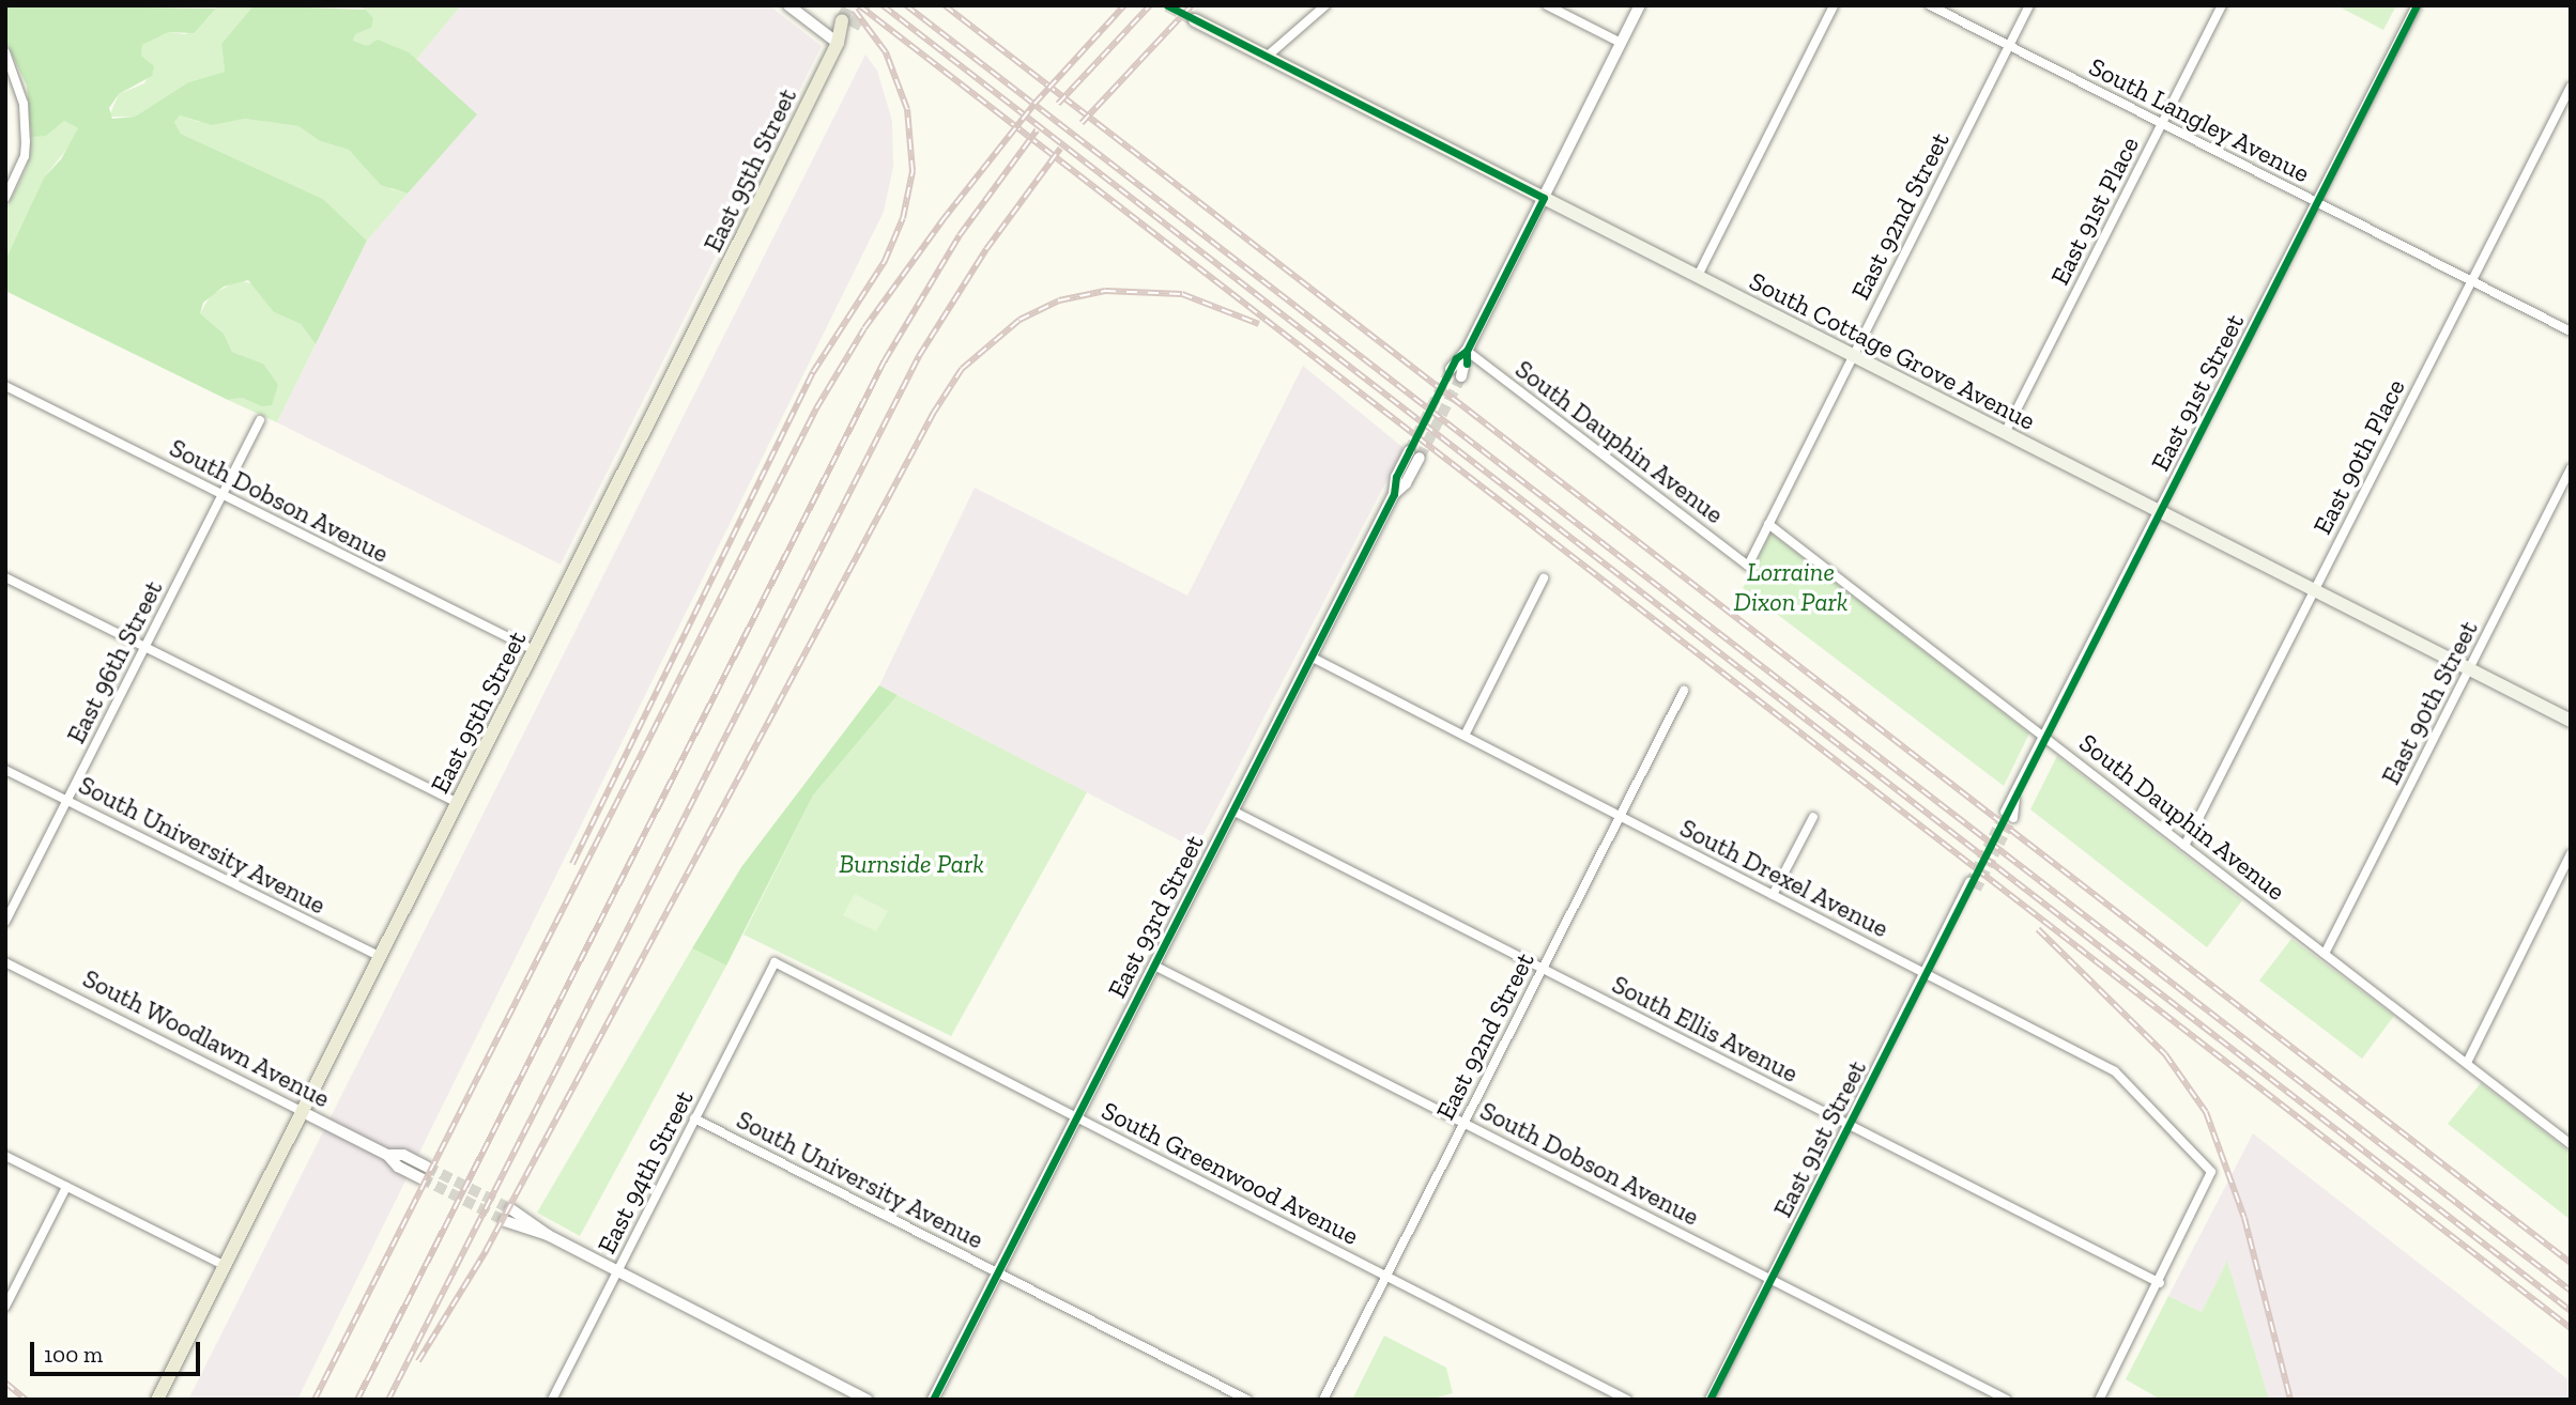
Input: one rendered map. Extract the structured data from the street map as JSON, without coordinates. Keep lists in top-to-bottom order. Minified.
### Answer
{"streets":{"main road":["East 95th Street","South Cottage Grove Avenue"],"street":["South Langley Avenue","East 91st Place","East 92nd Street","East 91st Street","South Dauphin Avenue","East 90th Place","South Dobson Avenue","East 96th Street","East 90th Street","South University Avenue","South Drexel Avenue","East 93rd Street","South Ellis Avenue","South Woodlawn Avenue","East 94th Street","South Greenwood Avenue"]},"crossings":[["South Langley Avenue","East 91st Place"],["South Langley Avenue","East 92nd Street"],["South Langley Avenue","East 91st Street"],["South Langley Avenue","East 90th Place"],["East 95th Street","South Dobson Avenue"],["East 95th Street","South University Avenue"],["East 95th Street","South Woodlawn Avenue"],["East 91st Place","South Cottage Grove Avenue"],["East 92nd Street","South Cottage Grove Avenue"],["East 92nd Street","South Dauphin Avenue"],["East 92nd Street","South Dobson Avenue"],["East 92nd Street","South Drexel Avenue"],["East 92nd Street","South Ellis Avenue"],["East 92nd Street","South Greenwood Avenue"],["South Cottage Grove Avenue","East 91st Street"],["South Cottage Grove Avenue","East 90th Place"],["South Cottage Grove Avenue","East 90th Street"],["East 91st Street","South Dauphin Avenue"],["East 91st Street","South Dobson Avenue"],["East 91st Street","South Drexel Avenue"],["East 91st Street","South Ellis Avenue"],["South Dauphin Avenue","East 90th Place"],["South Dauphin Avenue","East 90th Street"],["South Dobson Avenue","East 96th Street"],["South Dobson Avenue","East 93rd Street"],["East 96th Street","South University Avenue"],["South University Avenue","East 93rd Street"],["South University Avenue","East 94th Street"],["South Drexel Avenue","East 93rd Street"],["South Drexel Avenue","South Ellis Avenue"],["East 93rd Street","South Ellis Avenue"],["East 93rd Street","South Greenwood Avenue"],["East 94th Street","South Greenwood Avenue"]],"parks":["Lorraine Dixon Park","Burnside Park"],"scale_bar":"100 m"}
